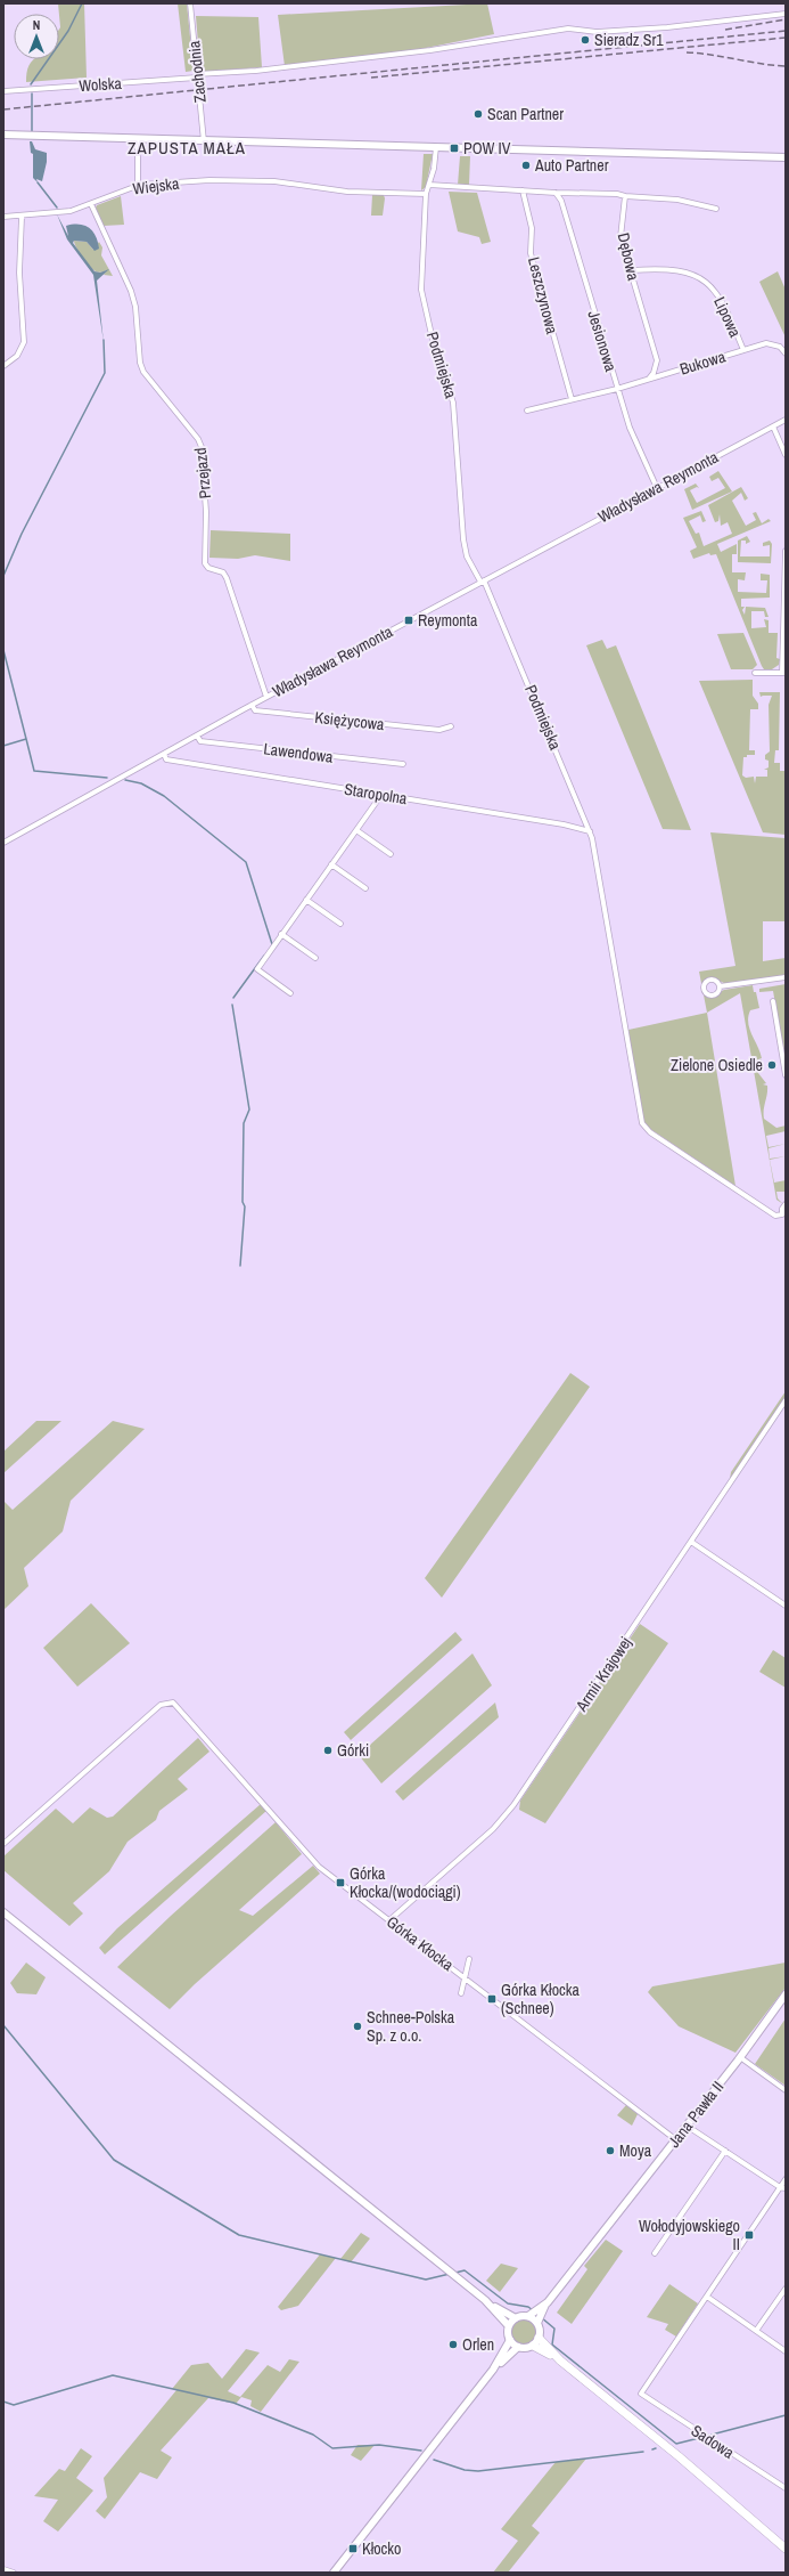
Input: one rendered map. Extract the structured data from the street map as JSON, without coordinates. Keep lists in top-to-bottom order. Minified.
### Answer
{"streets":{"main road":["Jana Pawła II"],"street":["Zachodnia","Wolska","Wiejska","Dębowa","Leszczynowa","Lipowa","Jesionowa","Bukowa","Podmiejska","Przejazd","Władysława Reymonta","Księżycowa","Lawendowa","Staropolna","Armii Krajowej","Górka Kłocka","Sadowa"]},"crossings":[["Zachodnia","Wolska"],["Wiejska","Podmiejska"],["Wiejska","Przejazd"],["Dębowa","Lipowa"],["Dębowa","Bukowa"],["Lipowa","Bukowa"],["Jesionowa","Bukowa"],["Jesionowa","Władysława Reymonta"],["Podmiejska","Władysława Reymonta"],["Podmiejska","Staropolna"],["Przejazd","Władysława Reymonta"],["Władysława Reymonta","Księżycowa"],["Władysława Reymonta","Lawendowa"],["Władysława Reymonta","Staropolna"],["Armii Krajowej","Górka Kłocka"],["Górka Kłocka","Jana Pawła II"]],"districts":["ZAPUSTA MAŁA"],"places":{"other":["Sieradz Sr1","Scan Partner","Auto Partner","Zielone Osiedle","Górki","Schnee-Polska Sp. z o.o.","Moya","Orlen"],"transit":["POW IV","Reymonta","Górka Kłocka/(wodociągi)","Górka Kłocka (Schnee)","Wołodyjowskiego II","Kłocko"]},"north":"top"}
